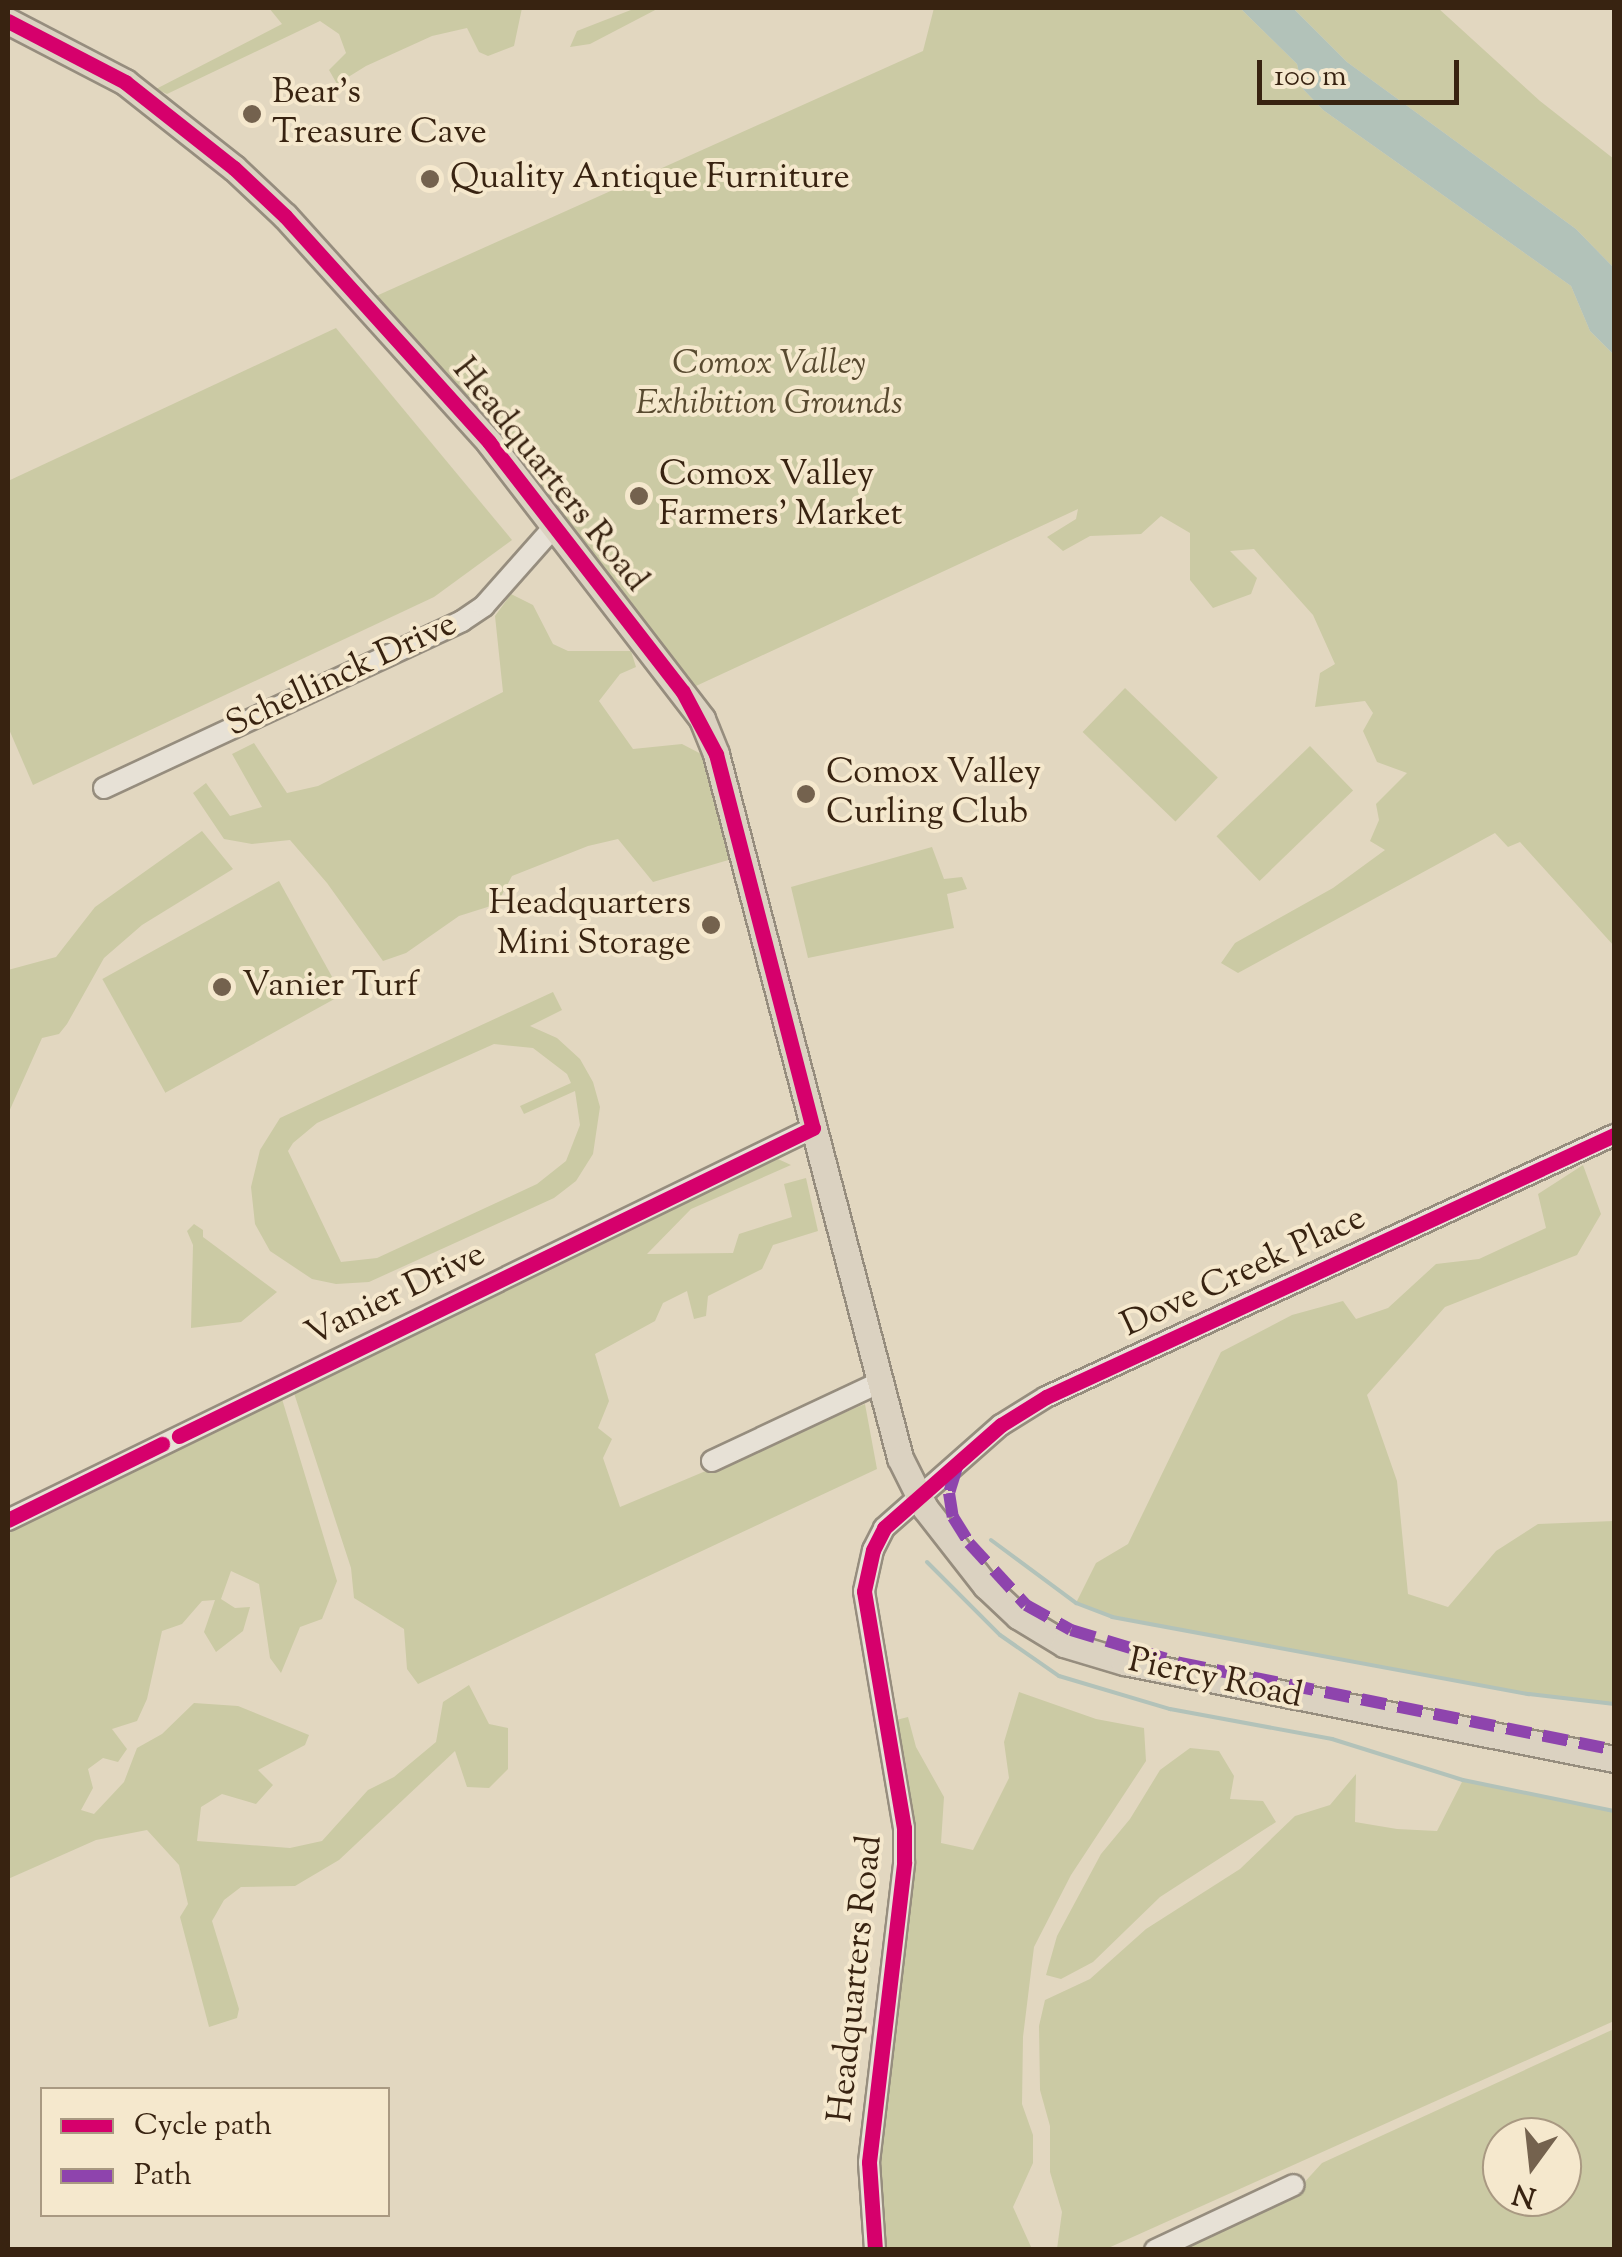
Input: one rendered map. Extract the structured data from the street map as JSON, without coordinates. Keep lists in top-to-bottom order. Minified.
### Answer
{"streets":{"main road":["Headquarters Road","Piercy Road"],"street":["Schellinck Drive","Dove Creek Place","Vanier Drive"]},"crossings":[["Headquarters Road","Schellinck Drive"],["Headquarters Road","Dove Creek Place"],["Headquarters Road","Vanier Drive"],["Headquarters Road","Piercy Road"],["Dove Creek Place","Piercy Road"]],"parks":["Comox Valley Exhibition Grounds"],"places":["Bear's Treasure Cave","Quality Antique Furniture","Comox Valley Farmers’ Market","Comox Valley Curling Club","Headquarters Mini Storage","Vanier Turf"],"legend":["Cycle path","Path"],"scale_bar":"100 m","north":"bottom"}
